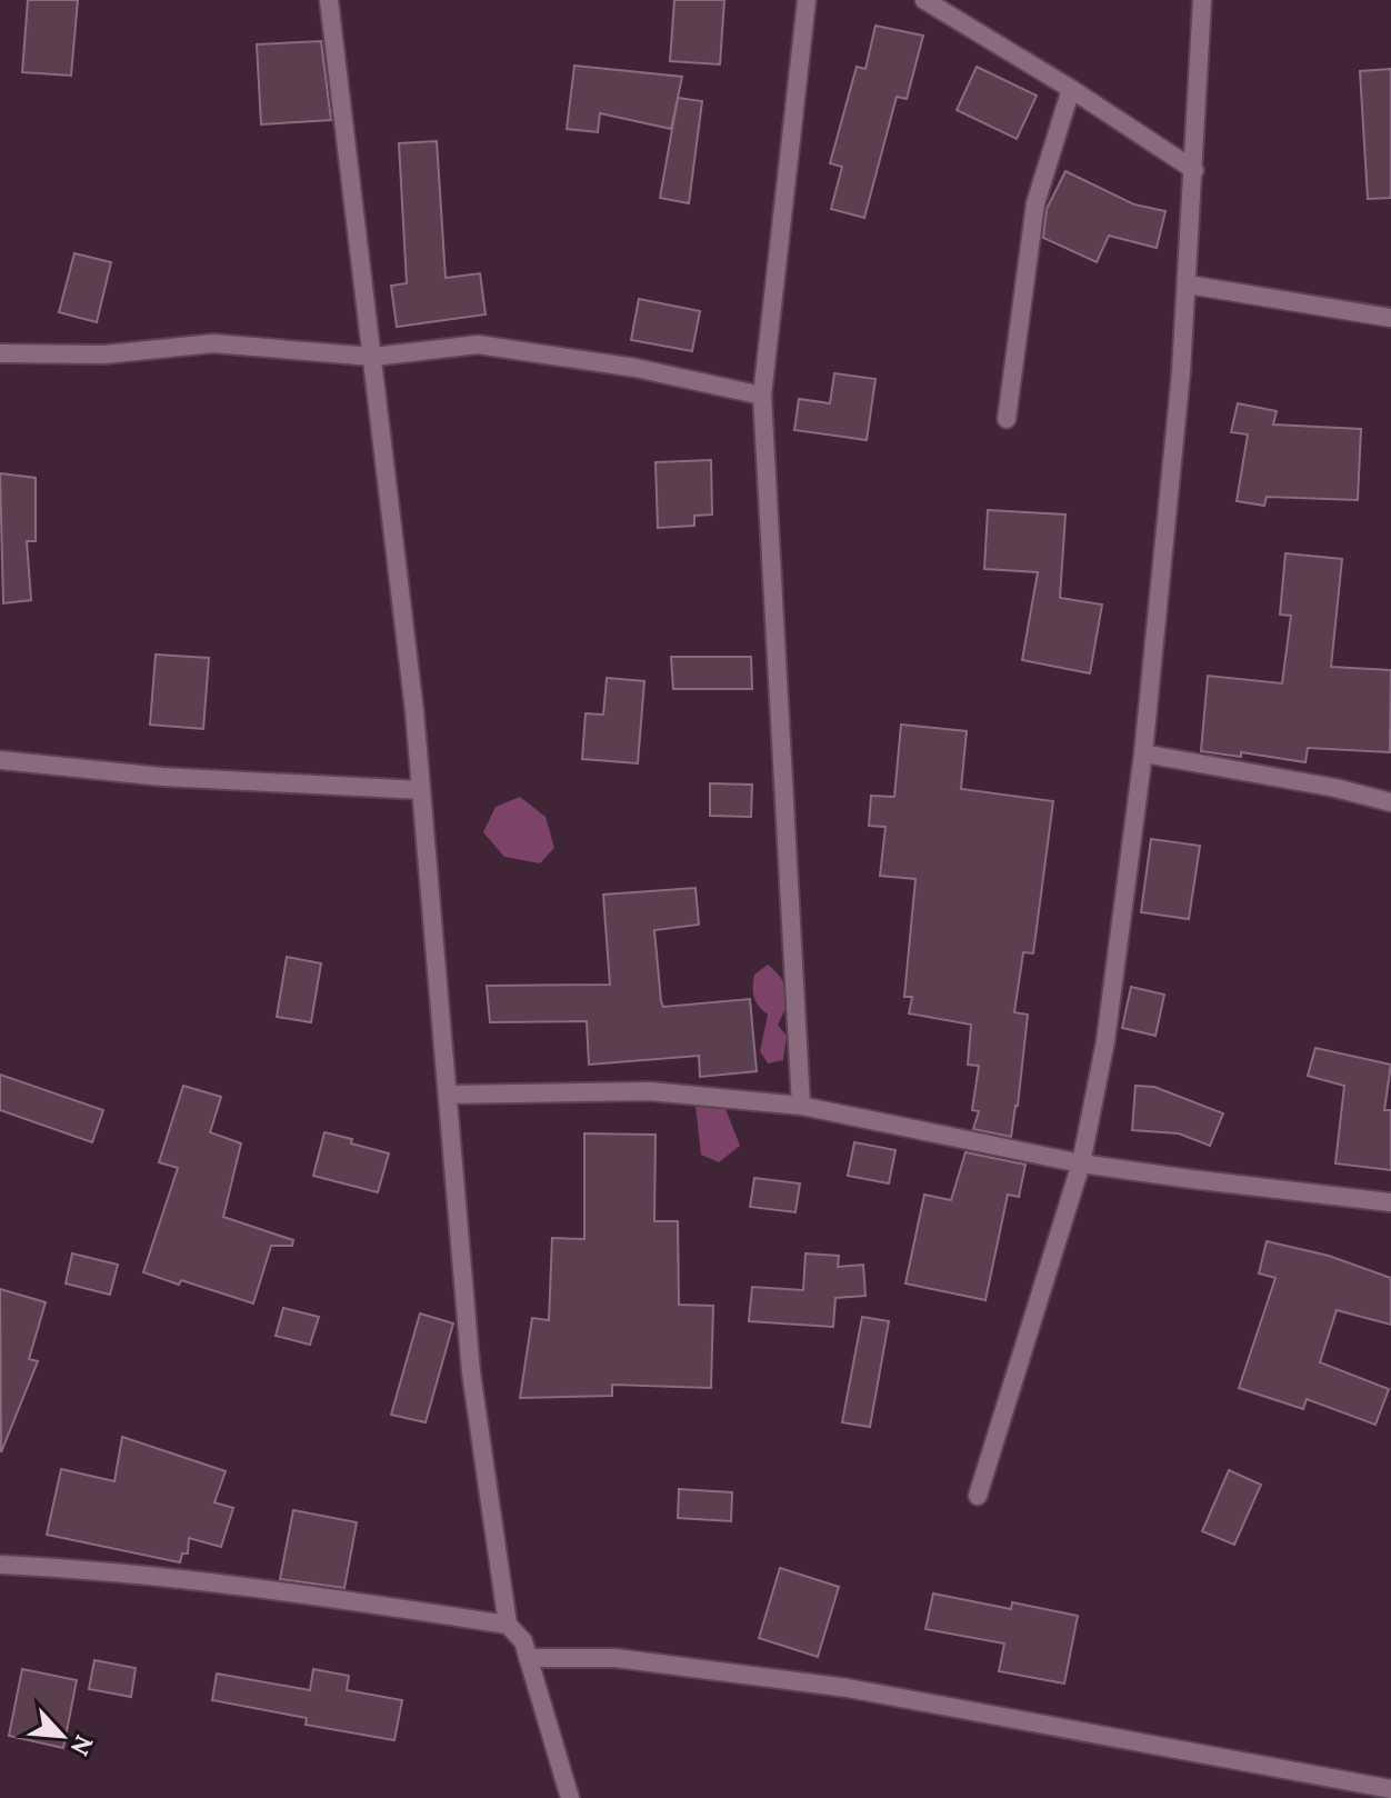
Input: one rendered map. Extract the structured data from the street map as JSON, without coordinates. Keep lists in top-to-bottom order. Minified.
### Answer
{"north":"bottom right"}
